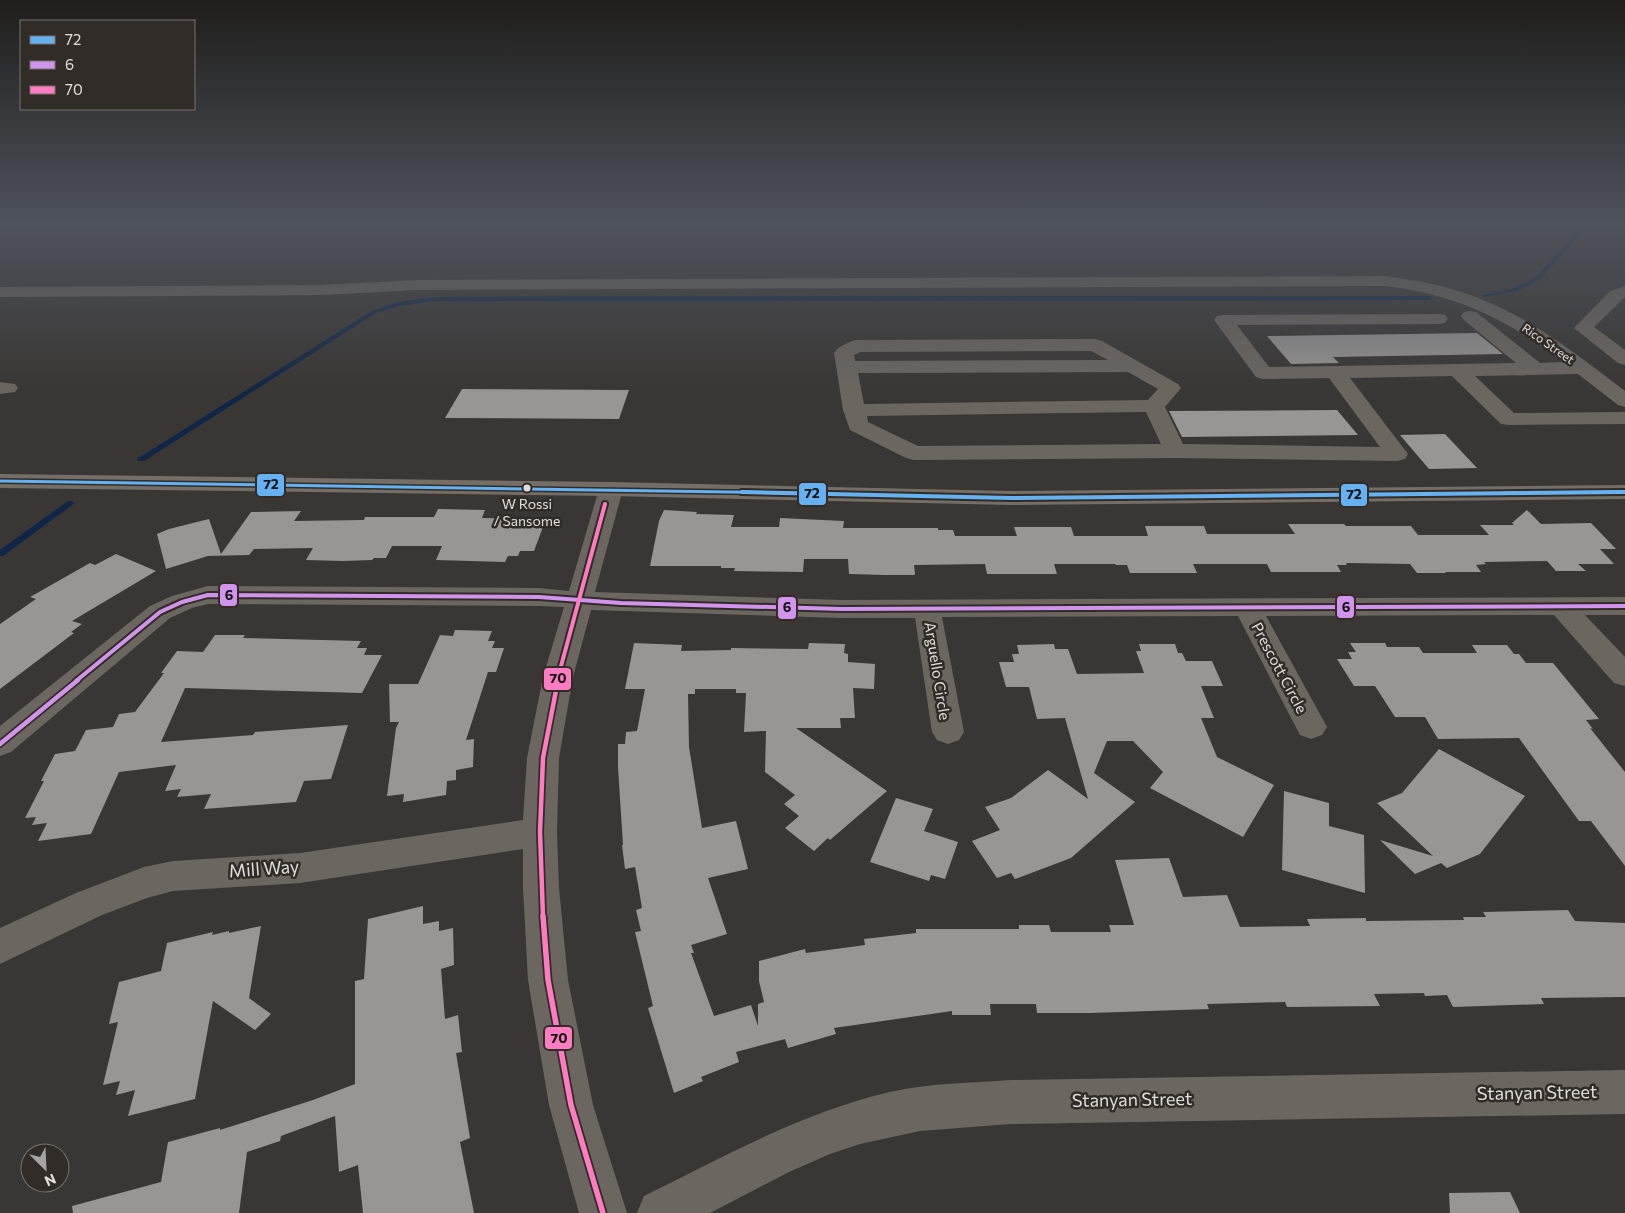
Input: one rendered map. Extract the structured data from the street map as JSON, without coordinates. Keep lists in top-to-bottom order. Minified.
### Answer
{"streets":{"street":["Rico Street","Prescott Circle","Arguello Circle","Mill Way","Stanyan Street"]},"places":["W Rossi / Sansome"],"lines":["transit line 72","transit line 70","transit line 6"],"legend":["72","6","70"],"north":"bottom right"}
